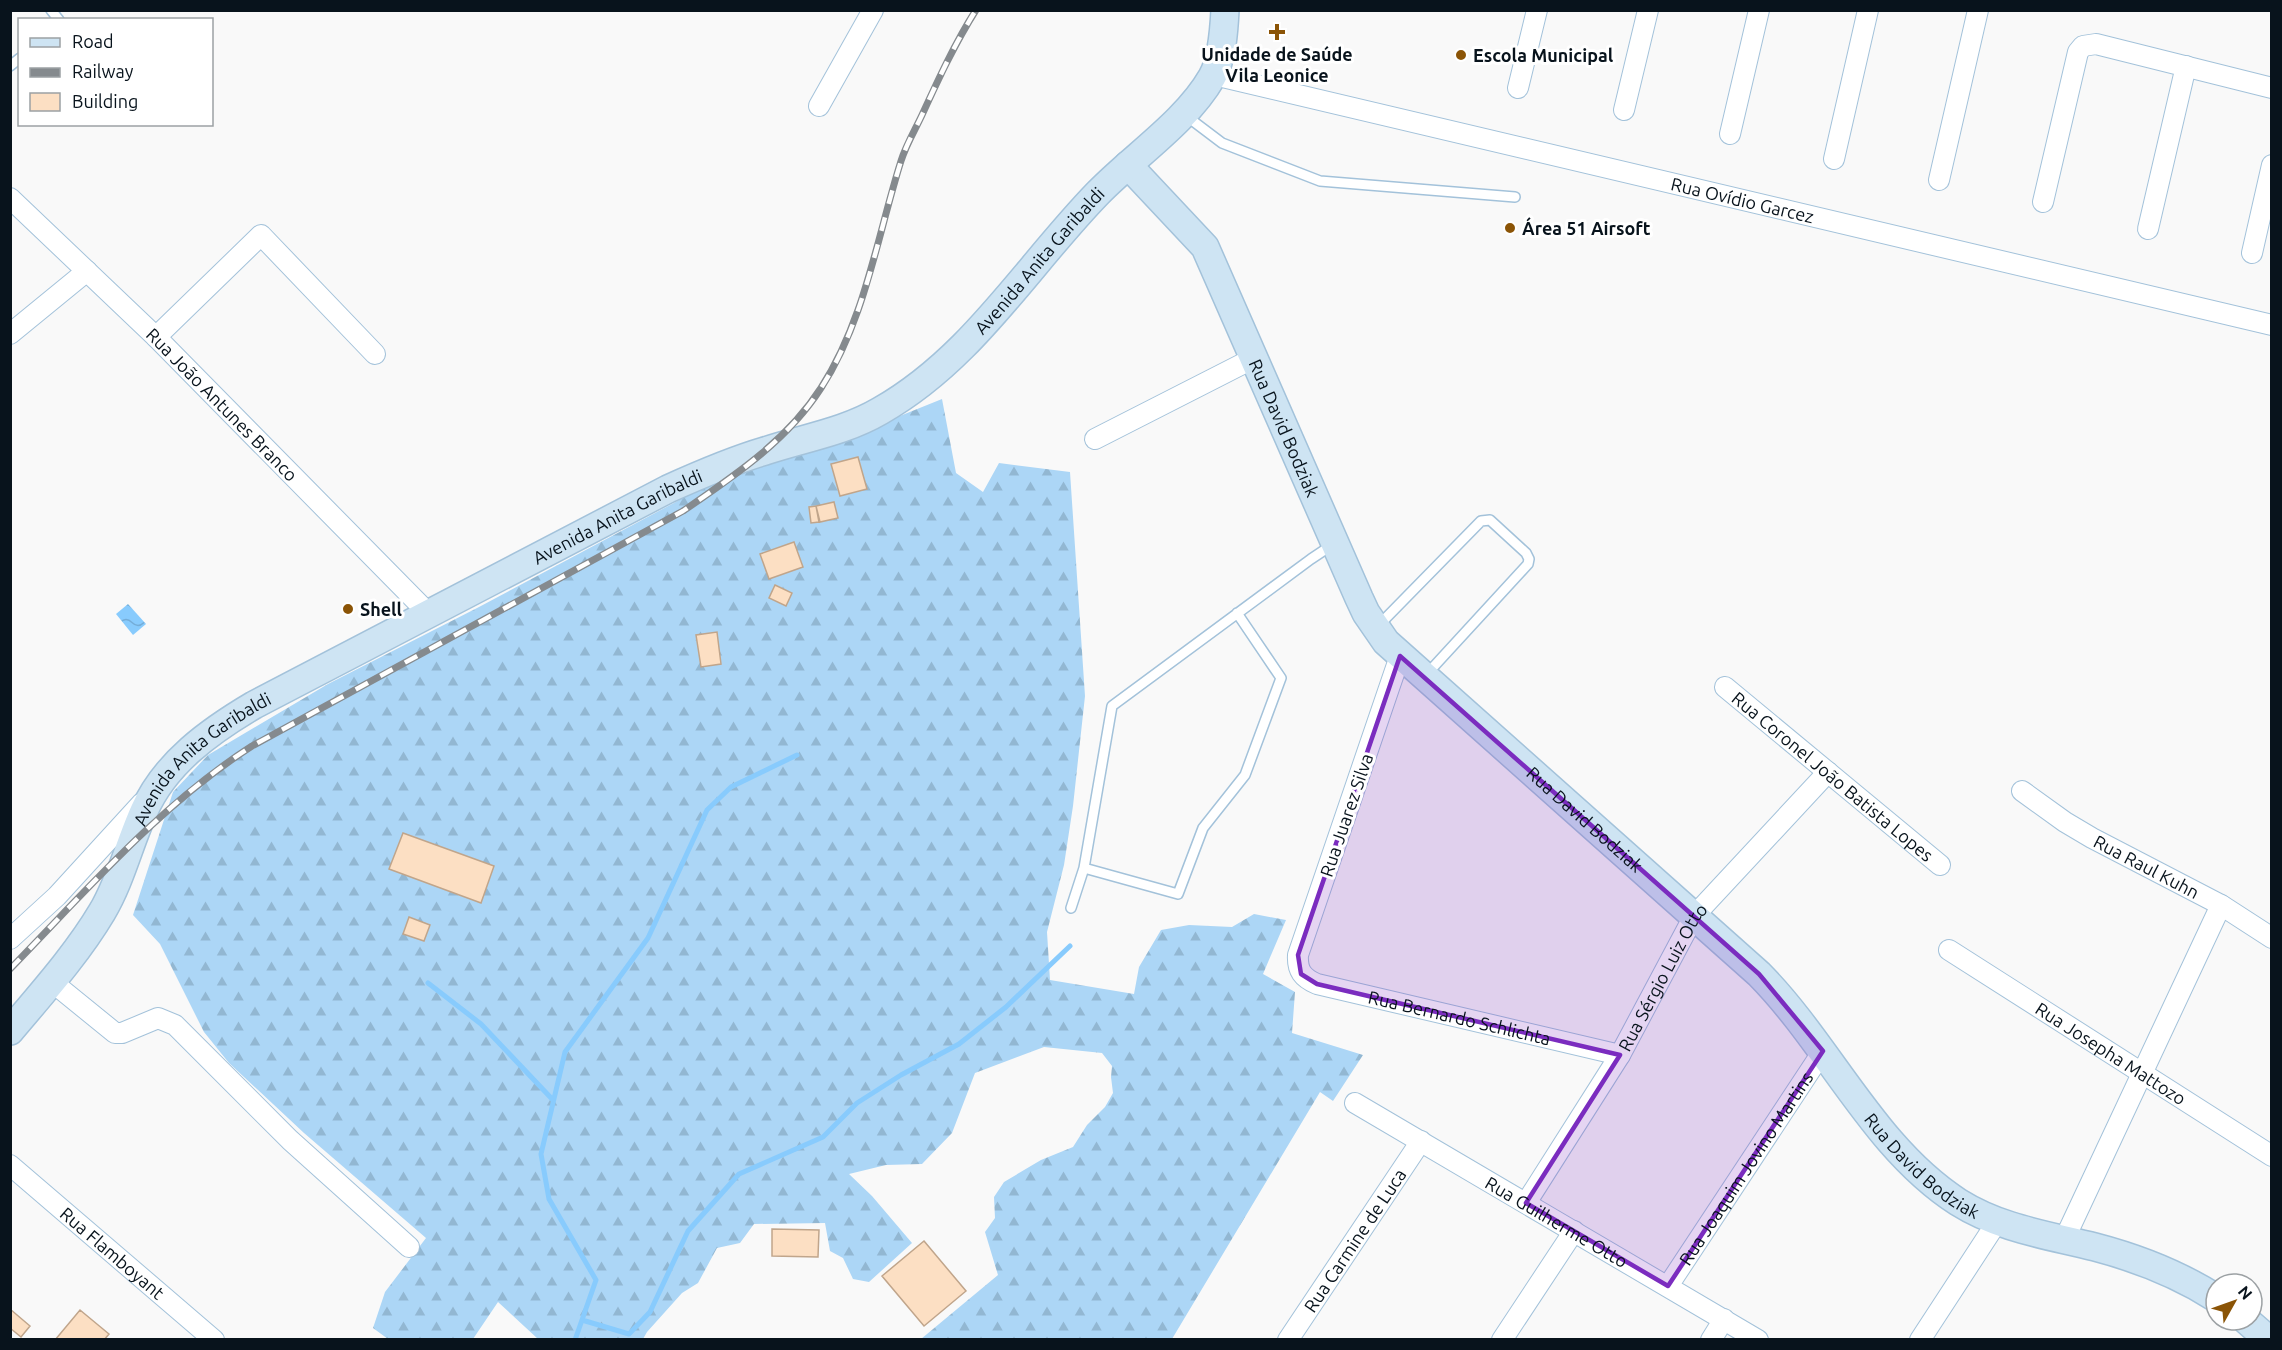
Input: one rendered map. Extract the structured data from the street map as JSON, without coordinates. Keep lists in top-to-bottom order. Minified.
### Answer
{"streets":{"street":["Rua Ovídio Garcez","Avenida Anita Garibaldi","Rua João Antunes Branco","Rua David Bodziak","Rua Coronel João Batista Lopes","Rua Juarez Silva","Rua Raul Kuhn","Rua Sérgio Luiz Otto","Rua Bernardo Schlichta","Rua Josepha Mattozo","Rua Joaquim Jovino Martins","Rua Guilherme Otto","Rua Carmine de Luca","Rua Flamboyant"]},"crossings":[["Rua Ovídio Garcez","Avenida Anita Garibaldi"],["Avenida Anita Garibaldi","Rua João Antunes Branco"],["Avenida Anita Garibaldi","Rua David Bodziak"],["Rua David Bodziak","Rua Juarez Silva"],["Rua David Bodziak","Rua Sérgio Luiz Otto"],["Rua David Bodziak","Rua Joaquim Jovino Martins"],["Rua Coronel João Batista Lopes","Rua Sérgio Luiz Otto"],["Rua Juarez Silva","Rua Bernardo Schlichta"],["Rua Sérgio Luiz Otto","Rua Bernardo Schlichta"],["Rua Sérgio Luiz Otto","Rua Guilherme Otto"],["Rua Joaquim Jovino Martins","Rua Guilherme Otto"],["Rua Guilherme Otto","Rua Carmine de Luca"]],"places":{"health":["Unidade de Saúde Vila Leonice"],"other":["Escola Municipal","Área 51 Airsoft","Shell"]},"legend":["Road","Railway","Building"],"north":"top right"}
